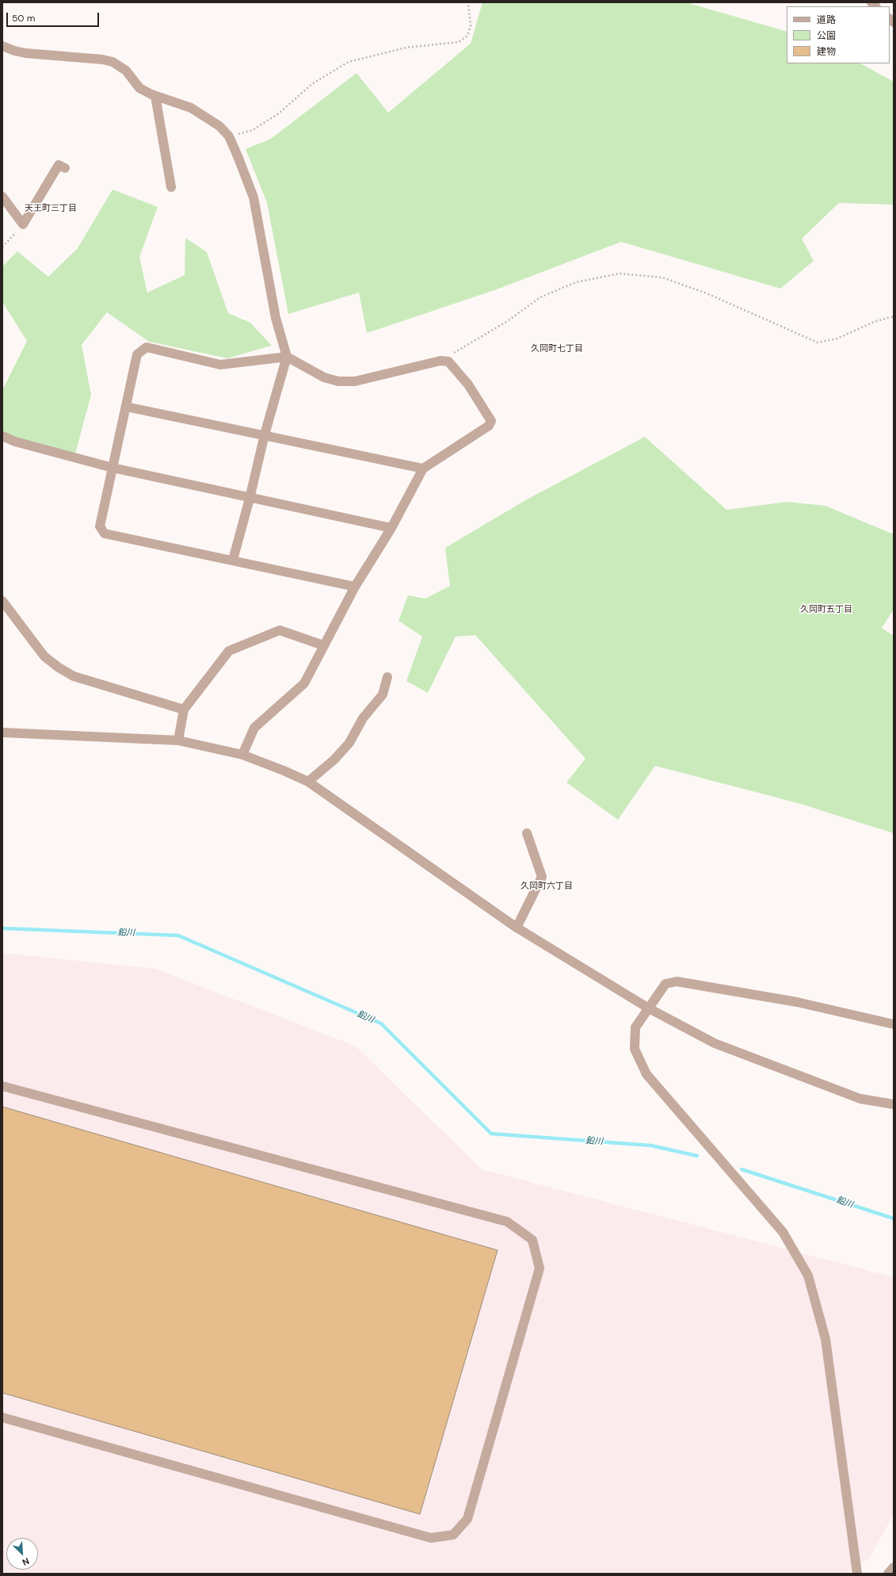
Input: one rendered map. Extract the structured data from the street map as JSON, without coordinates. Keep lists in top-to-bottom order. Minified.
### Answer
{"districts":["天王町三丁目","久岡町七丁目","久岡町五丁目","久岡町六丁目"],"water":["鉛川"],"legend":["道路","公園","建物"],"scale_bar":"50 m","north":"bottom right"}
